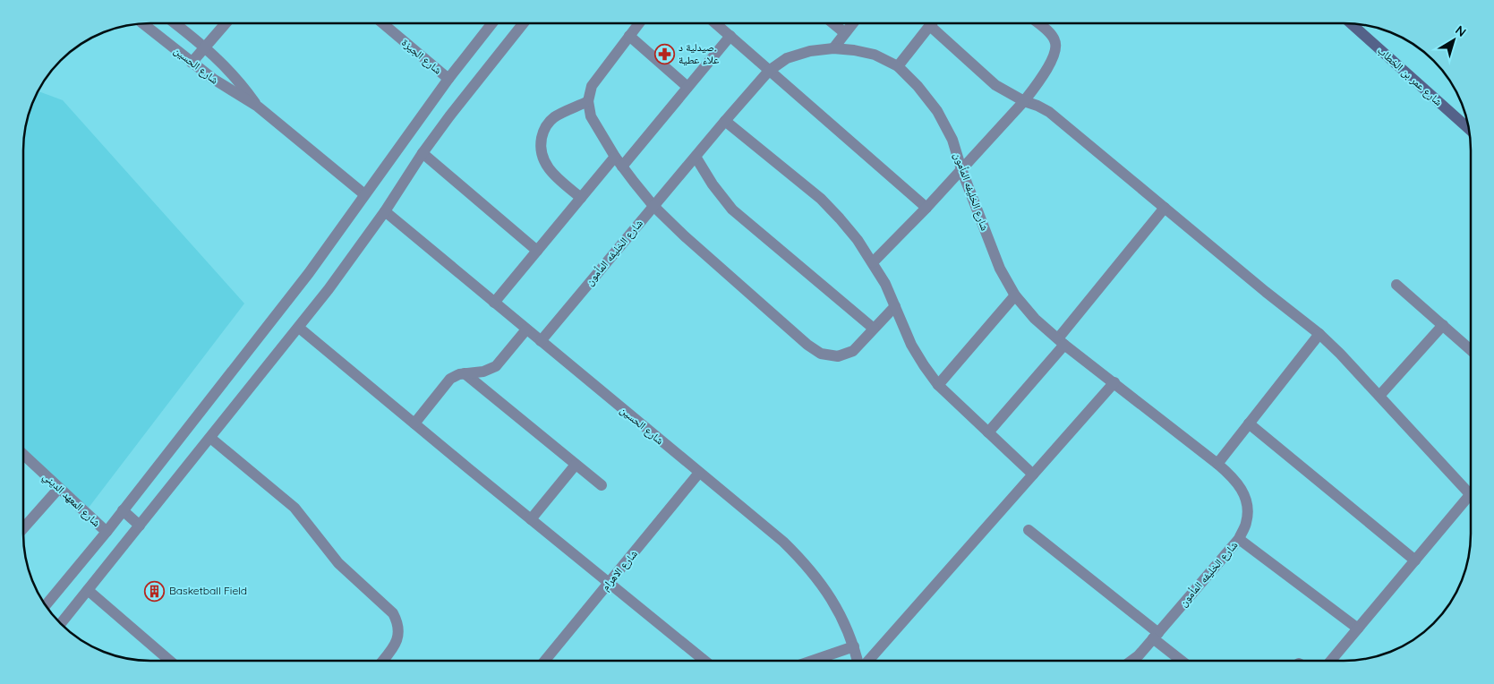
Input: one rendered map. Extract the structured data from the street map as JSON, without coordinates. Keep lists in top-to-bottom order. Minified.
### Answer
{"streets":{"street":["شارع الجيزة","شارع الحسين","شارع عمر بن الخطاب","شارع الخليفه المأمون","شارع المعهد الديني","شارع الاهرام"]},"crossings":[["شارع الحسين","شارع الخليفه المأمون"],["شارع الحسين","شارع الاهرام"]],"places":{"pharmacy":["صيدلية د. علاء عطية"],"building":["Basketball Field"]},"north":"top right"}
